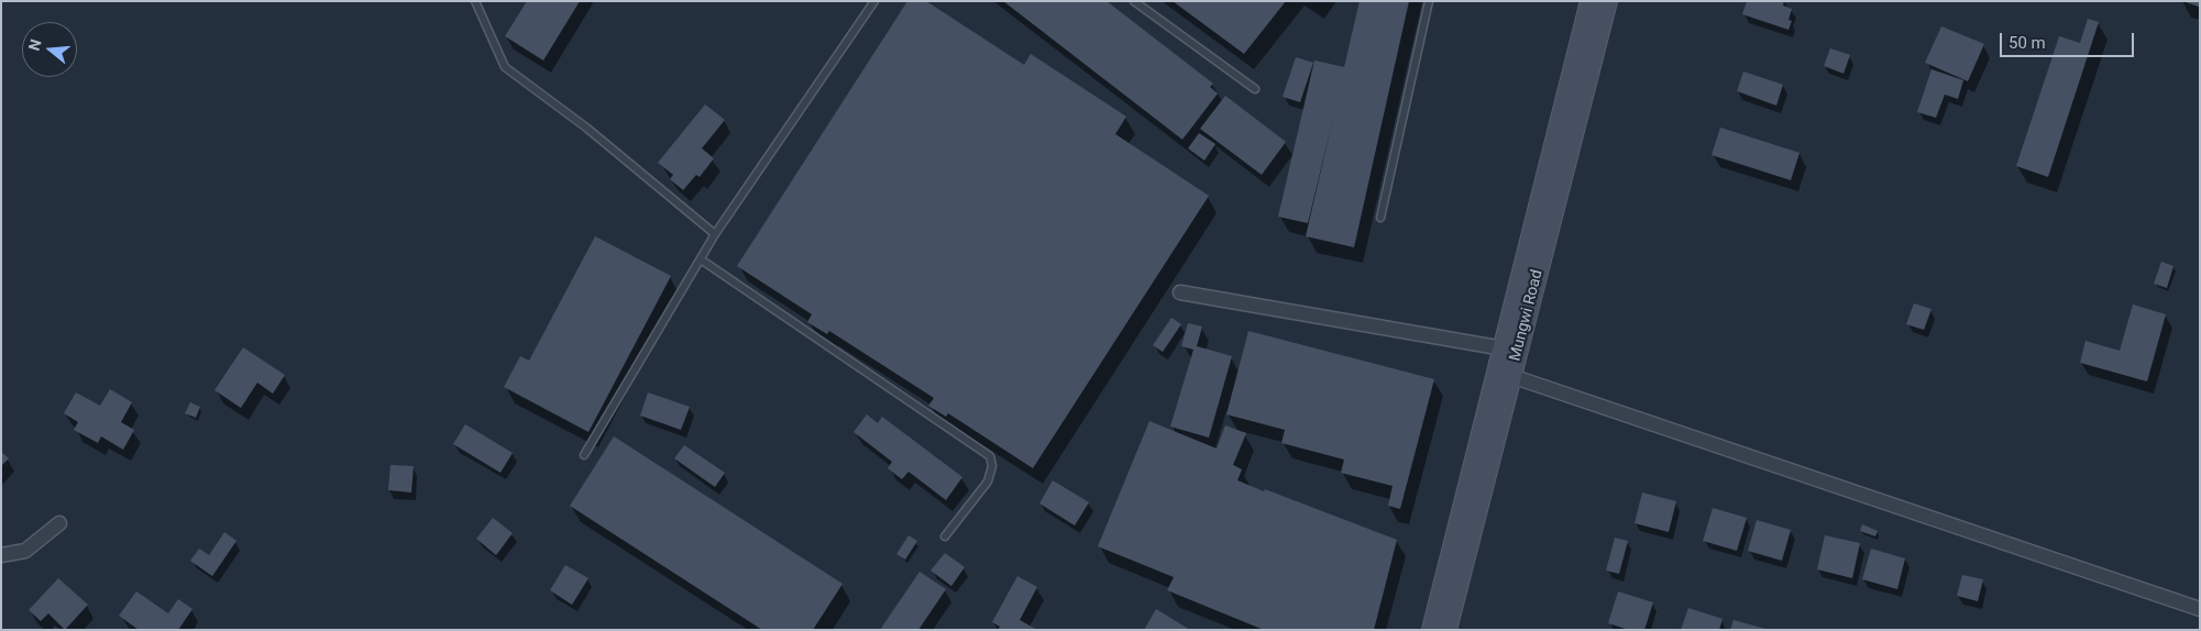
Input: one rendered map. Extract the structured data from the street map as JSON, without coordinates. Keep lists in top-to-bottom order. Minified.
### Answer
{"streets":{"main road":["Mungwi Road"]},"scale_bar":"50 m","north":"left"}
